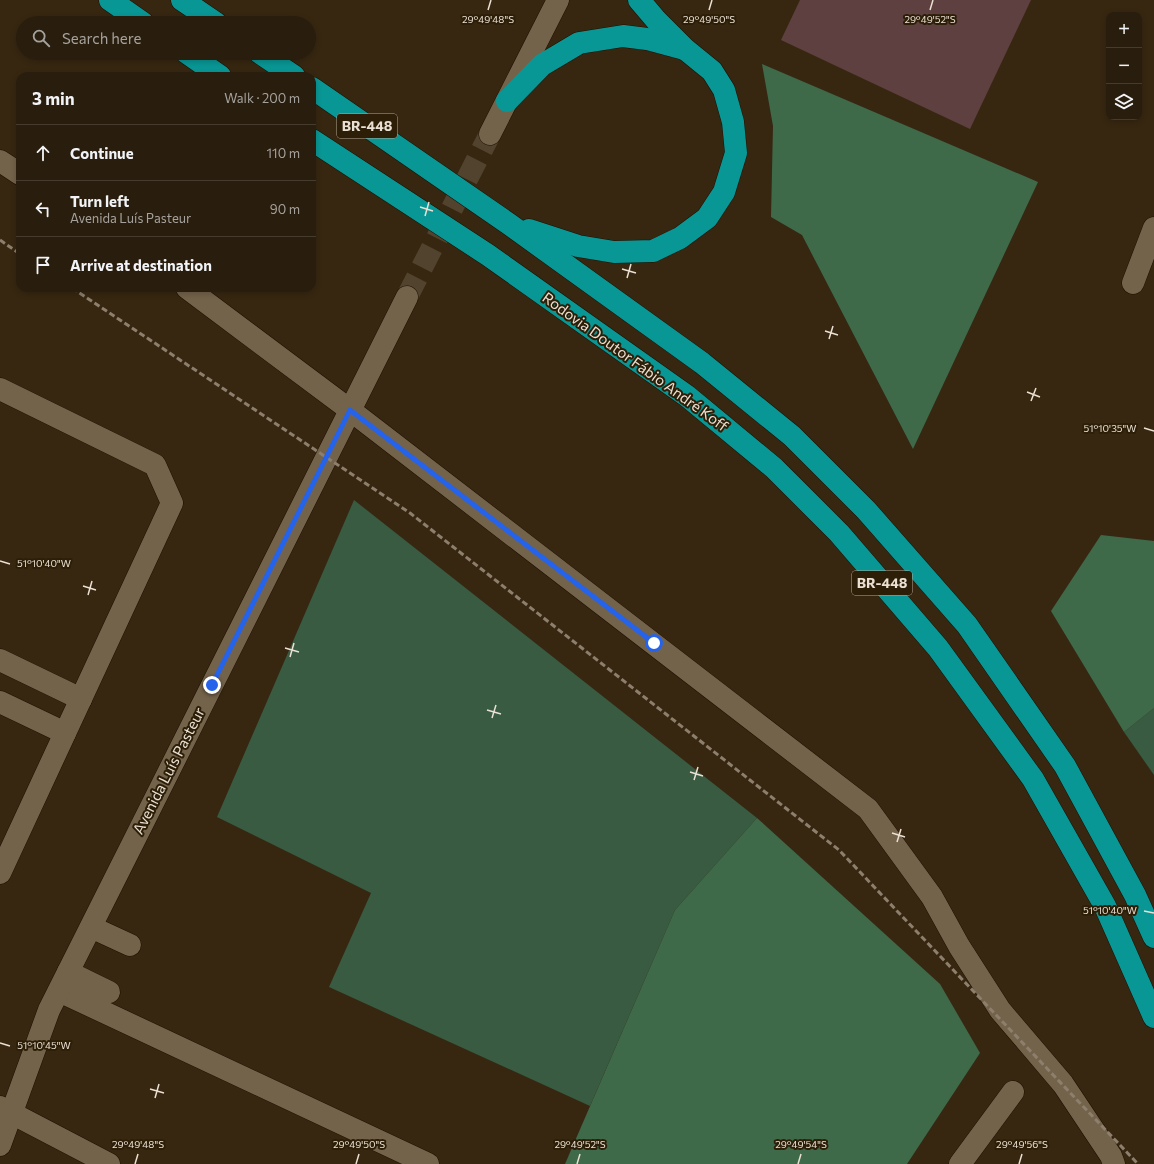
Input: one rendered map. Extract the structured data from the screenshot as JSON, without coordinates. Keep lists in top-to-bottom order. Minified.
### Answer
{"streets":{"highway":["BR-448","Rodovia Doutor Fábio André Koff"],"street":["Avenida Luís Pasteur"]},"page":{"map_buttons":["+","−"],"search":"Search here","heading":["3 min","Walk · 200 m"],"list":[["Continue","110 m"],["Turn left","Avenida Luís Pasteur","90 m"],"Arrive at destination"]},"coordinates":["29°49'48\"S","29°49'50\"S","29°49'52\"S","51°10'35\"W","51°10'40\"W","51°10'45\"W","29°49'54\"S","29°49'56\"S"]}
